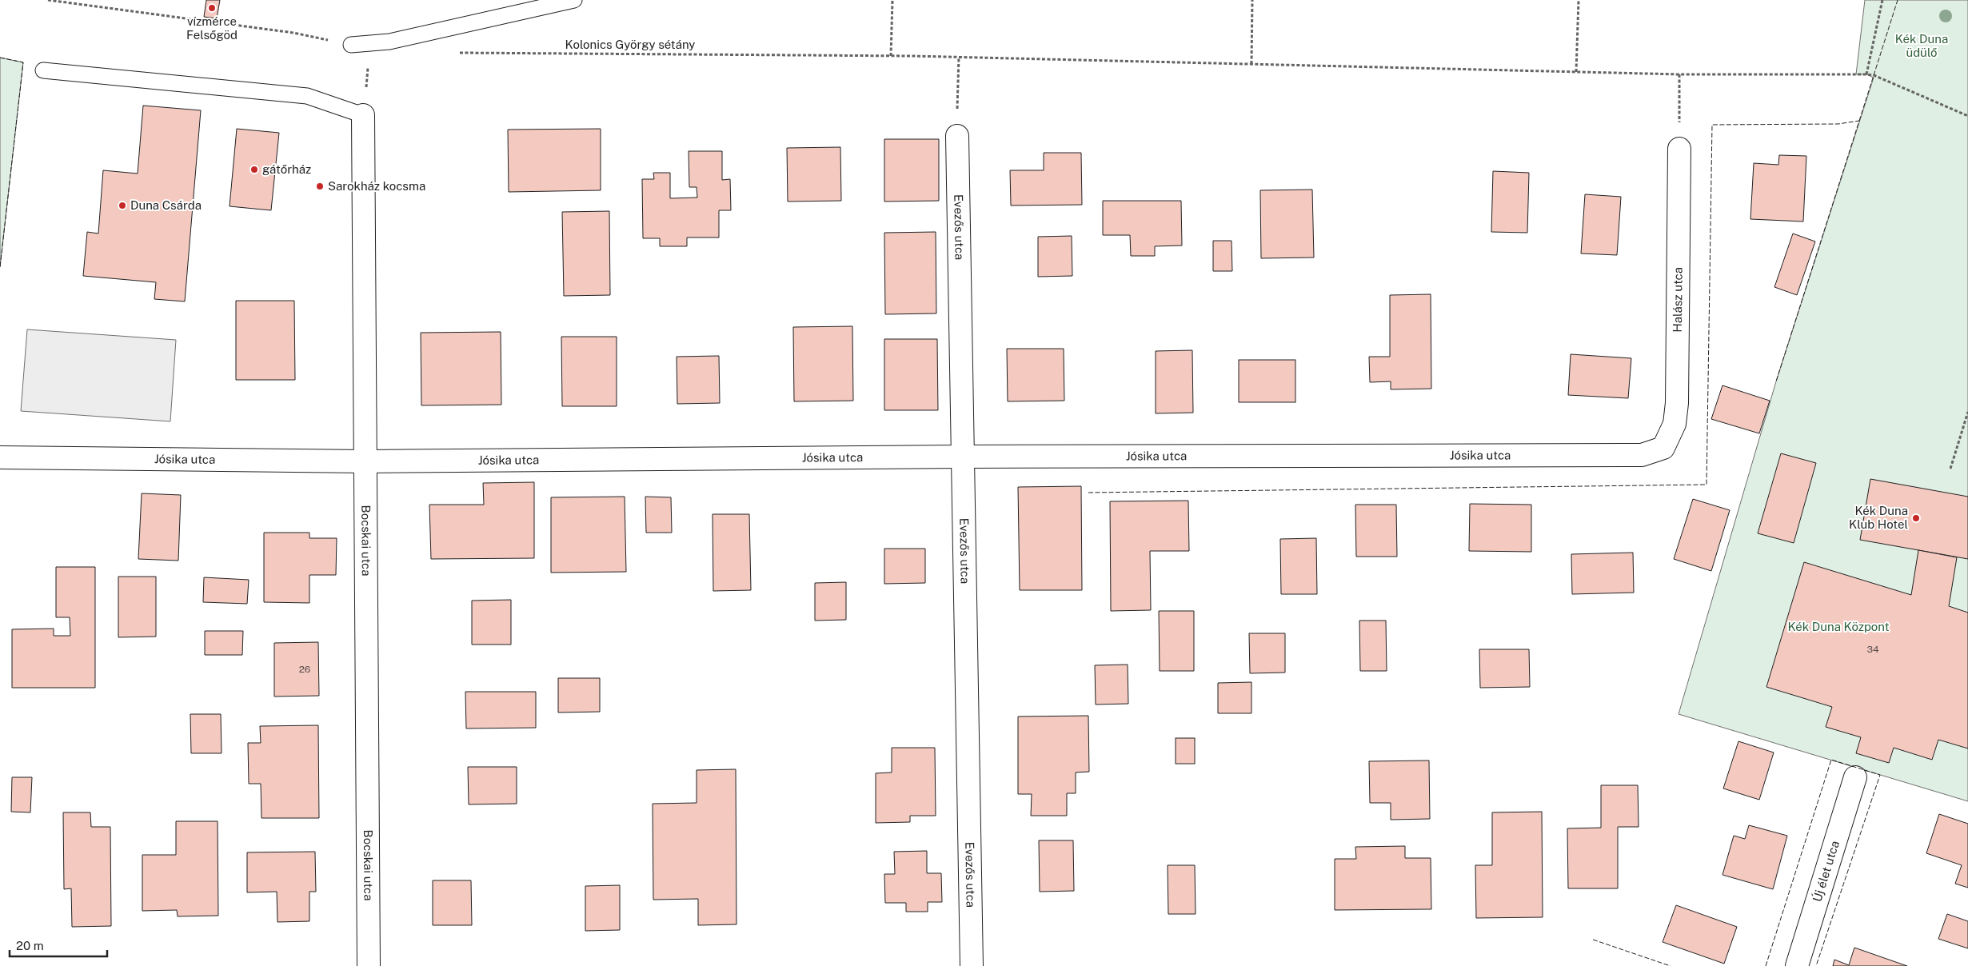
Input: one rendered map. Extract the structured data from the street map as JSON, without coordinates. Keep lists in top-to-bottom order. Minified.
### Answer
{"streets":{"street":["Evezős utca","Halász utca","Jósika utca","Bocskai utca","Új élet utca"],"path":["Kolonics György sétány"]},"crossings":[["Evezős utca","Jósika utca"],["Halász utca","Jósika utca"],["Jósika utca","Bocskai utca"]],"parks":["Kék Duna üdülő","Kék Duna Központ"],"places":["vízmérce Felsőgöd","gátőrház","Sarokház kocsma","Duna Csárda","Kék Duna Klub Hotel"],"house_numbers":["34","26"],"scale_bar":"20 m"}
